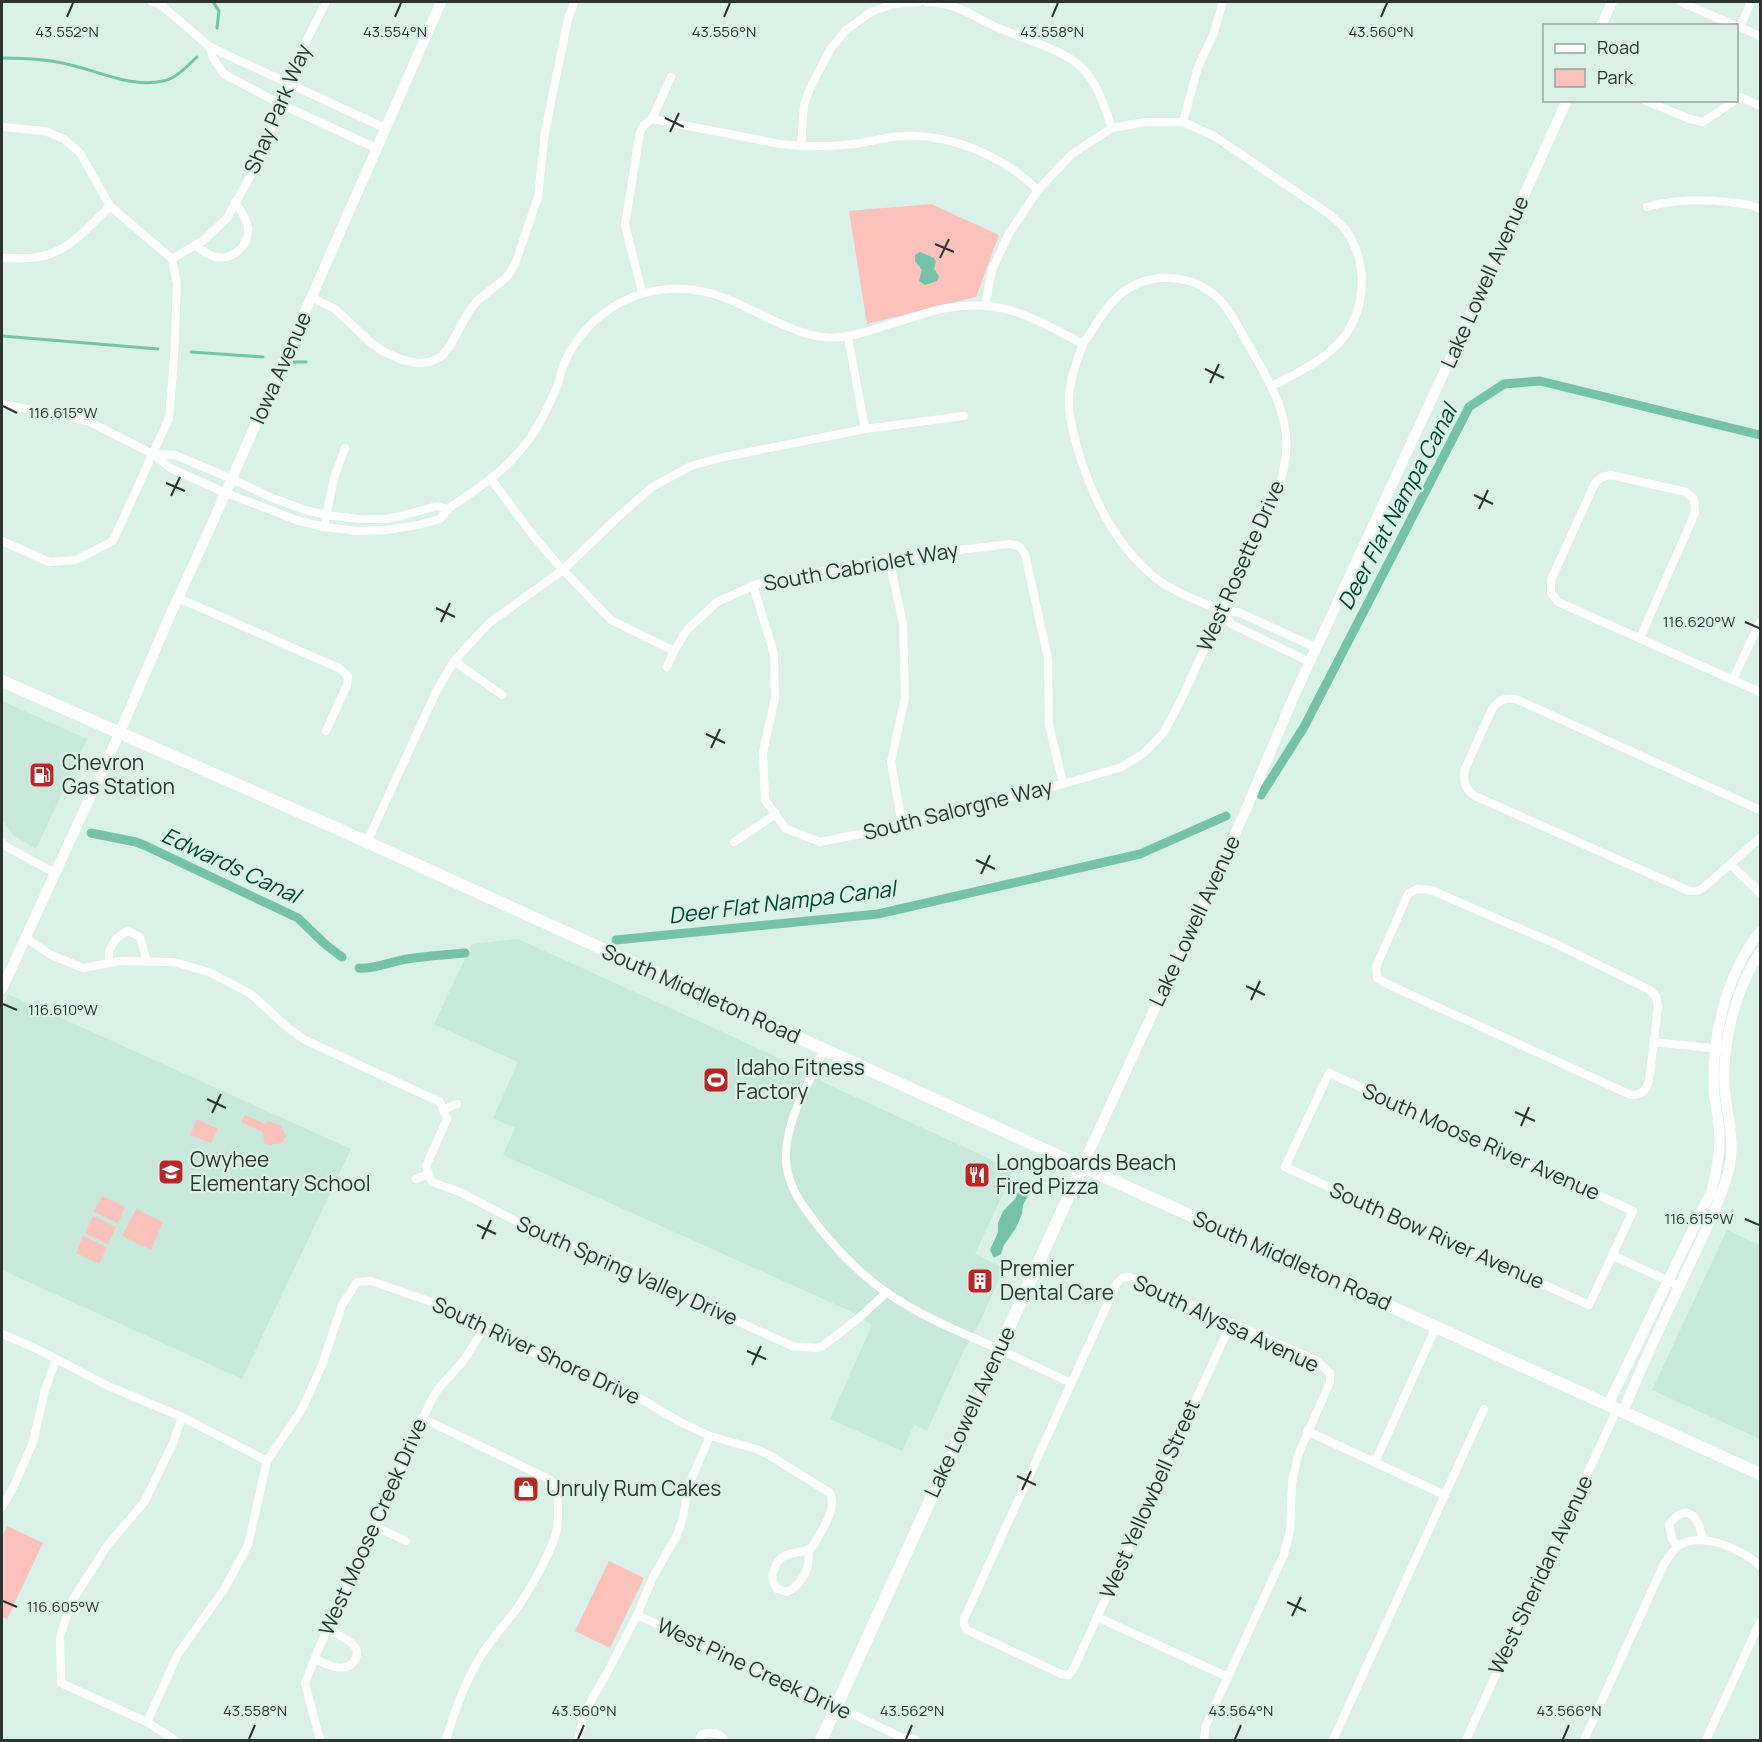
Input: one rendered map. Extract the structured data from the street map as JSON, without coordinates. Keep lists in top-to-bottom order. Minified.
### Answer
{"streets":{"main road":["Lake Lowell Avenue","South Middleton Road"],"street":["Shay Park Way","Iowa Avenue","West Rosette Drive","South Cabriolet Way","South Salorgne Way","South Moose River Avenue","South Bow River Avenue","South Spring Valley Drive","South Alyssa Avenue","South River Shore Drive","West Yellowbell Street","West Moose Creek Drive","West Sheridan Avenue","West Pine Creek Drive"]},"crossings":[["Lake Lowell Avenue","South Middleton Road"],["Lake Lowell Avenue","West Pine Creek Drive"],["Iowa Avenue","South Middleton Road"],["West Rosette Drive","South Salorgne Way"],["South Cabriolet Way","South Salorgne Way"],["South Middleton Road","West Sheridan Avenue"],["South Moose River Avenue","South Bow River Avenue"],["South Alyssa Avenue","West Yellowbell Street"],["South River Shore Drive","West Moose Creek Drive"]],"water":["Deer Flat Nampa Canal","Edwards Canal"],"places":{"fuel station":["Chevron Gas Station"],"sports":["Idaho Fitness Factory"],"school or university":["Owyhee Elementary School"],"restaurant":["Longboards Beach Fired Pizza"],"building":["Premier Dental Care"],"shop":["Unruly Rum Cakes"]},"legend":["Road","Park"],"coordinates":["43.552°N","43.554°N","43.556°N","43.558°N","43.560°N","116.615°W","116.620°W","116.610°W","116.605°W","43.562°N","43.564°N","43.566°N"]}
